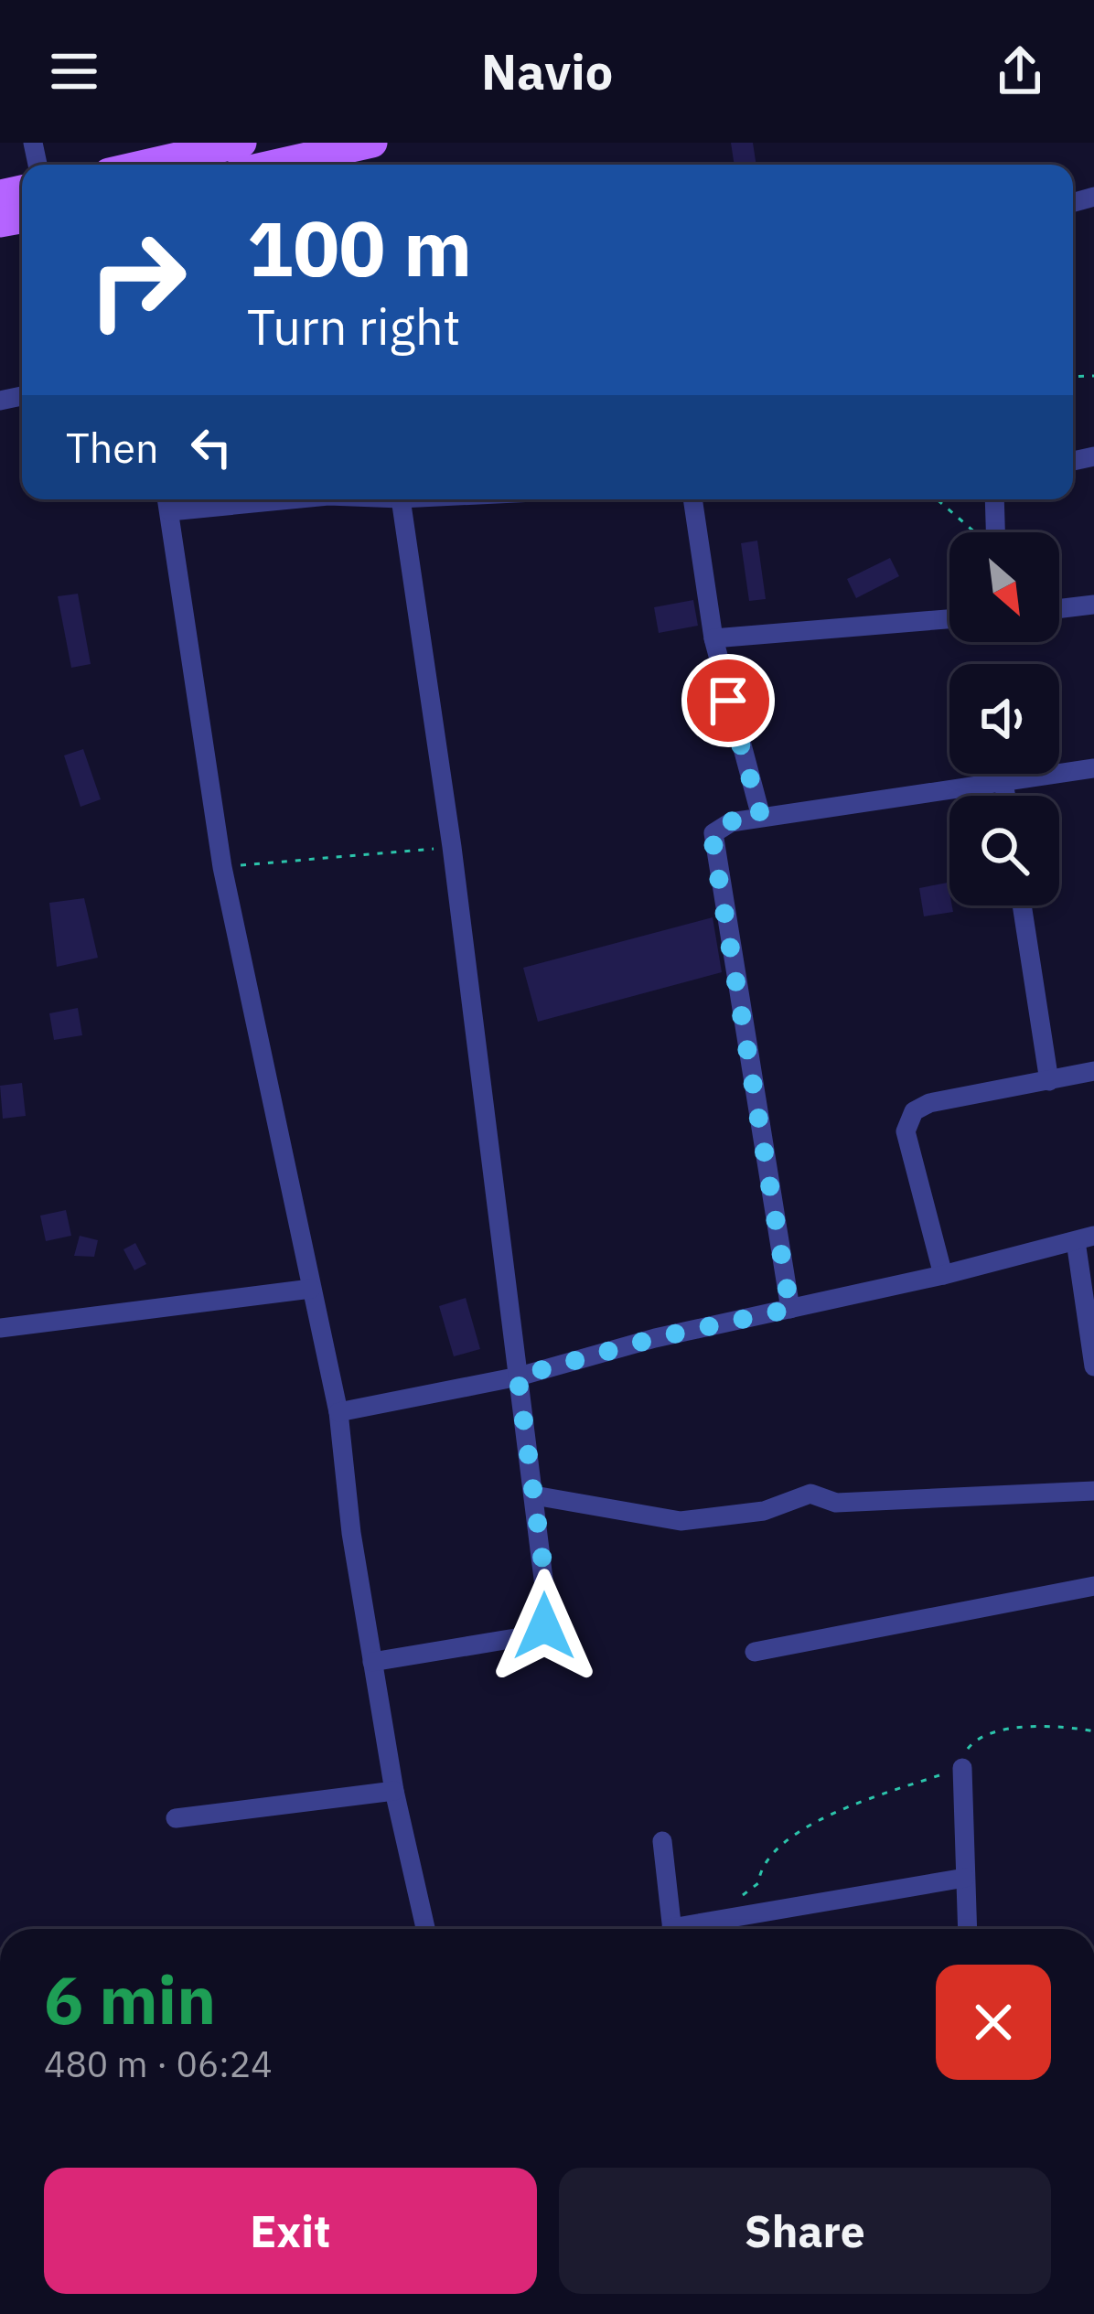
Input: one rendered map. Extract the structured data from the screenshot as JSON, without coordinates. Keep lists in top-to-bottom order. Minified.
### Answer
{"north":"bottom right","page":{"header":"Navio","turn":["100 m","Turn right"],"then":"Then","heading":["6 min","480 m · 06:24"],"buttons":["Exit","Share"]}}
